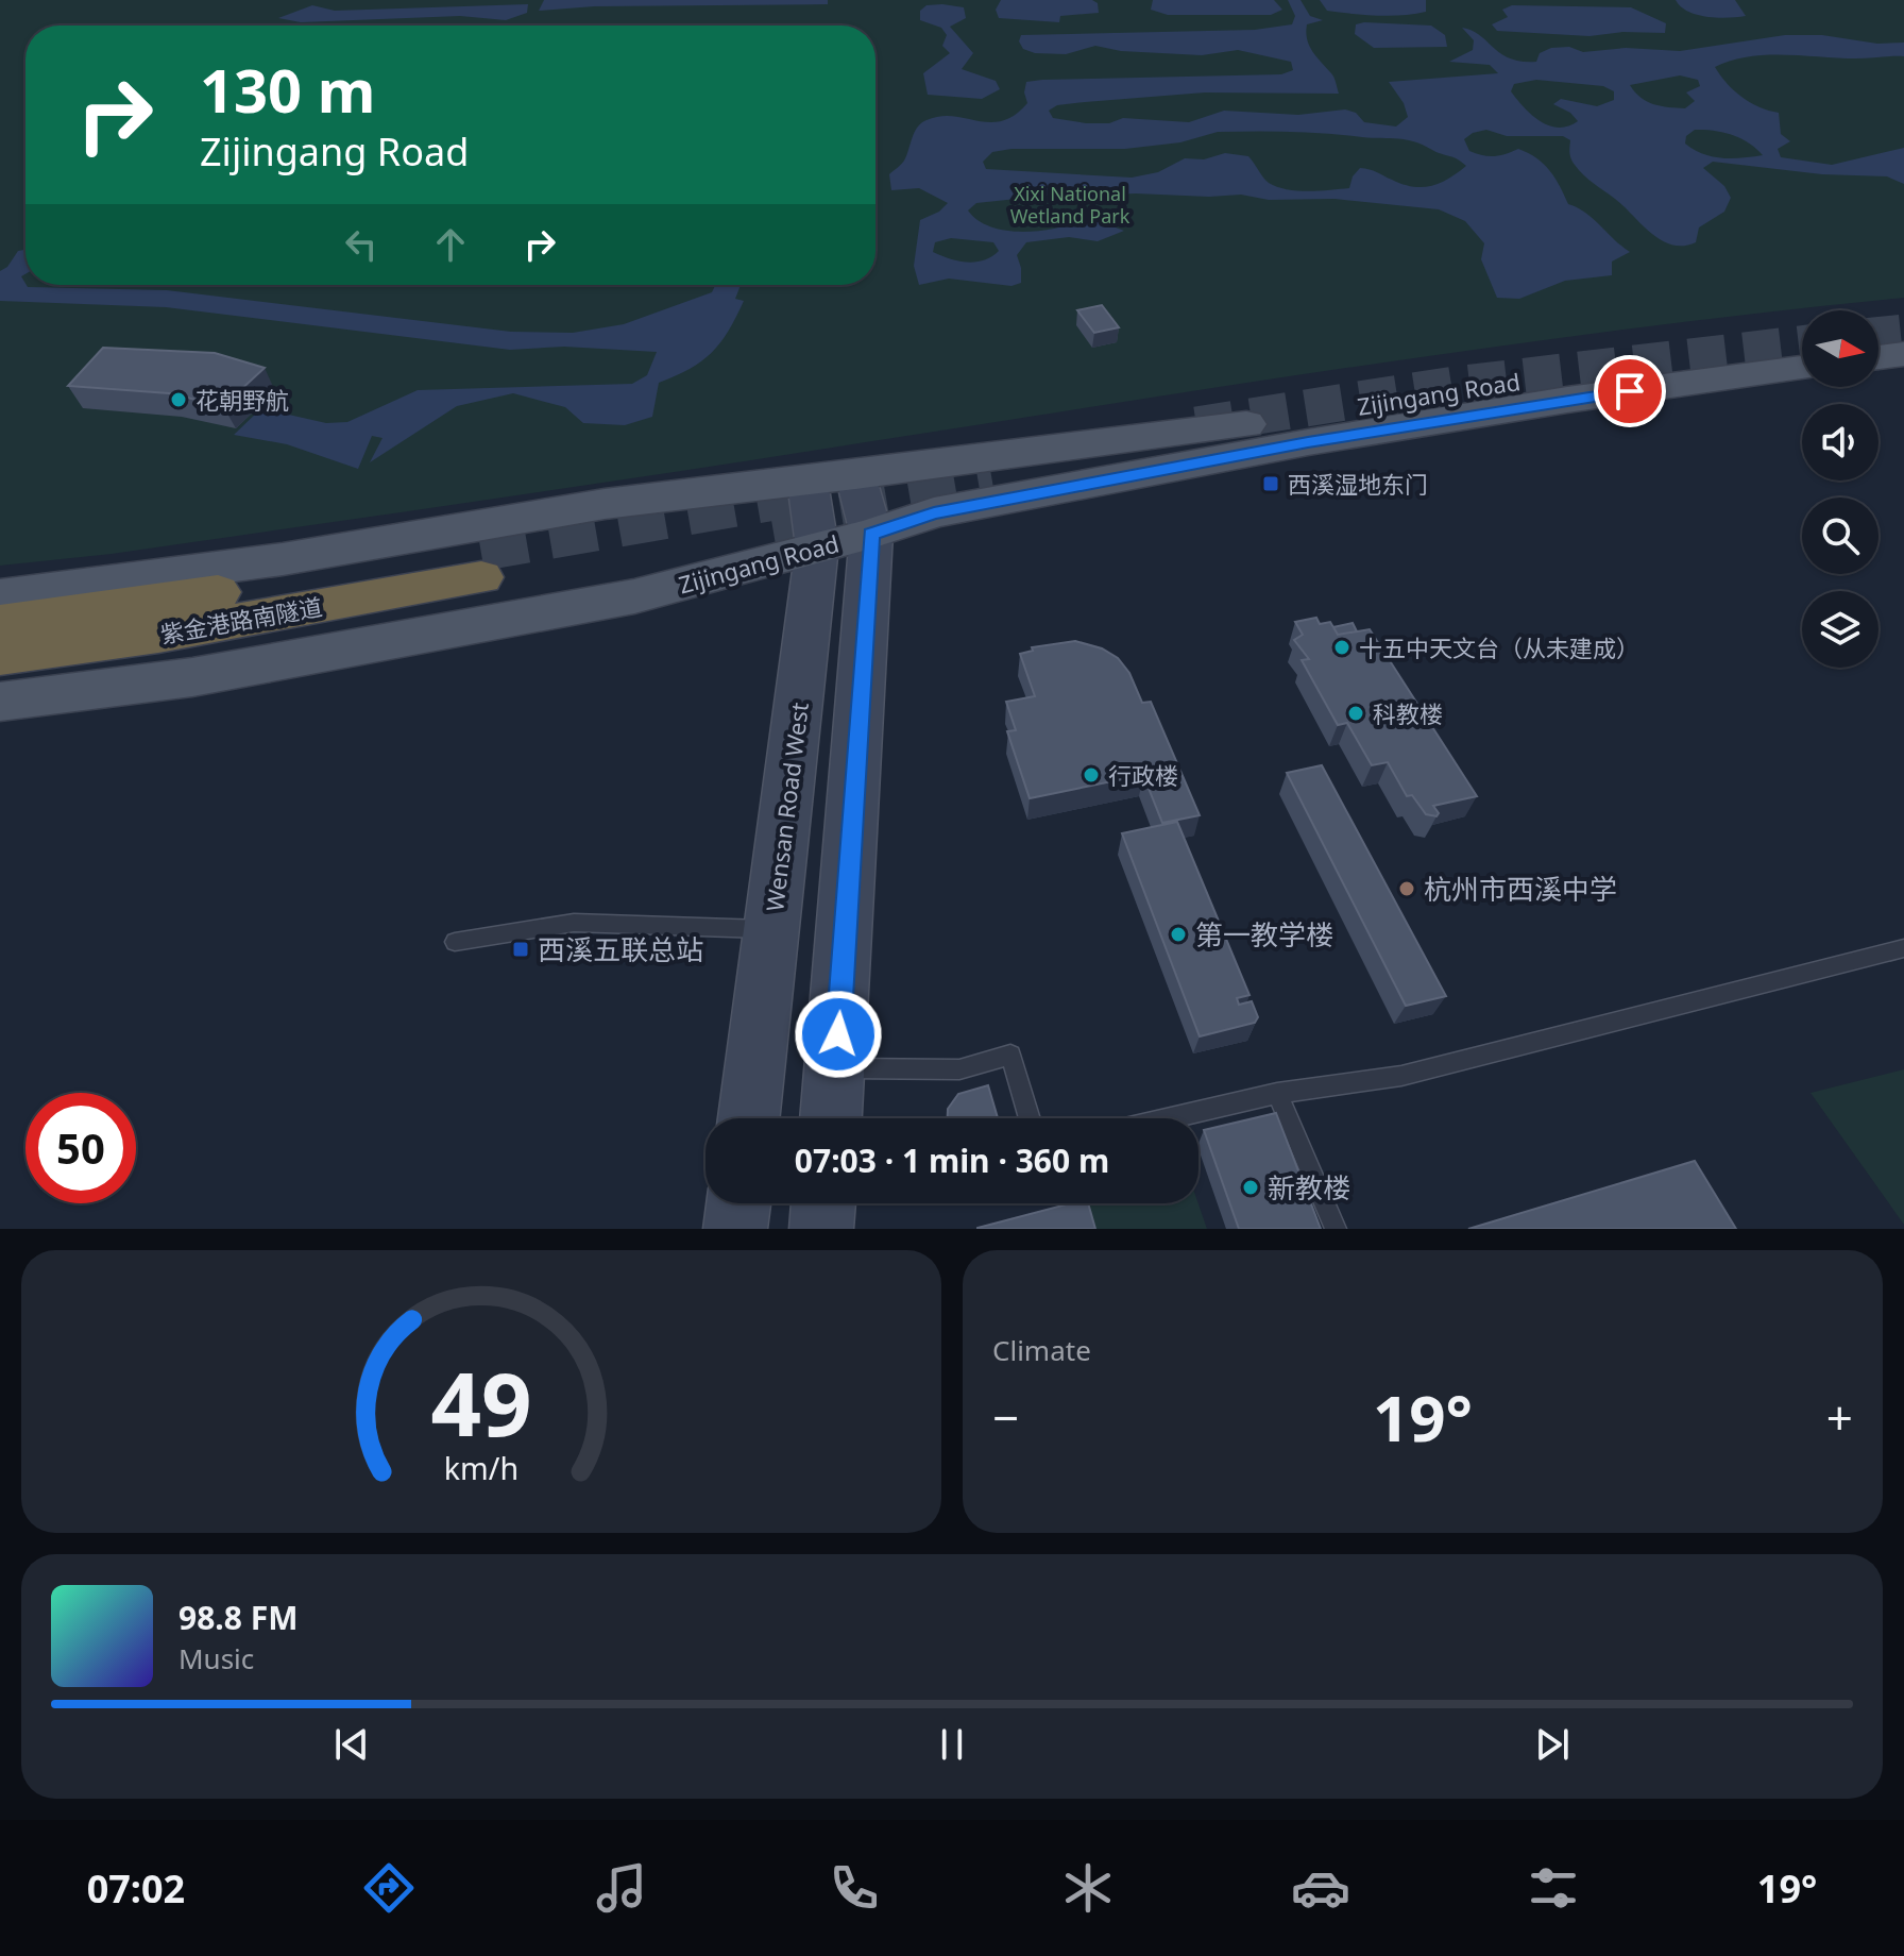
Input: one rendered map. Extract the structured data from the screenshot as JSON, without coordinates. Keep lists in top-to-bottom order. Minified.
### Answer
{"streets":{"highway":["紫金港路南隧道"],"main road":["Zijingang Road","Wensan Road West"]},"crossings":[["Zijingang Road","Wensan Road West"]],"parks":["Xixi National Wetland Park"],"places":{"other":["花朝野航","十五中天文台（从未建成）","科教楼","行政楼","杭州市西溪中学","第一教学楼","新教楼"],"transit":["西溪湿地东门","西溪五联总站"]},"north":"right","page":{"turn":["130 m","Zijingang Road"],"limit":"50","trip":"07:03 · 1 min · 360 m","tile":"Climate","heat":["−","19°","+"],"song":["98.8 FM","Music"],"tabs":["07:02","19°"],"gauge":["49","km/h"]}}
